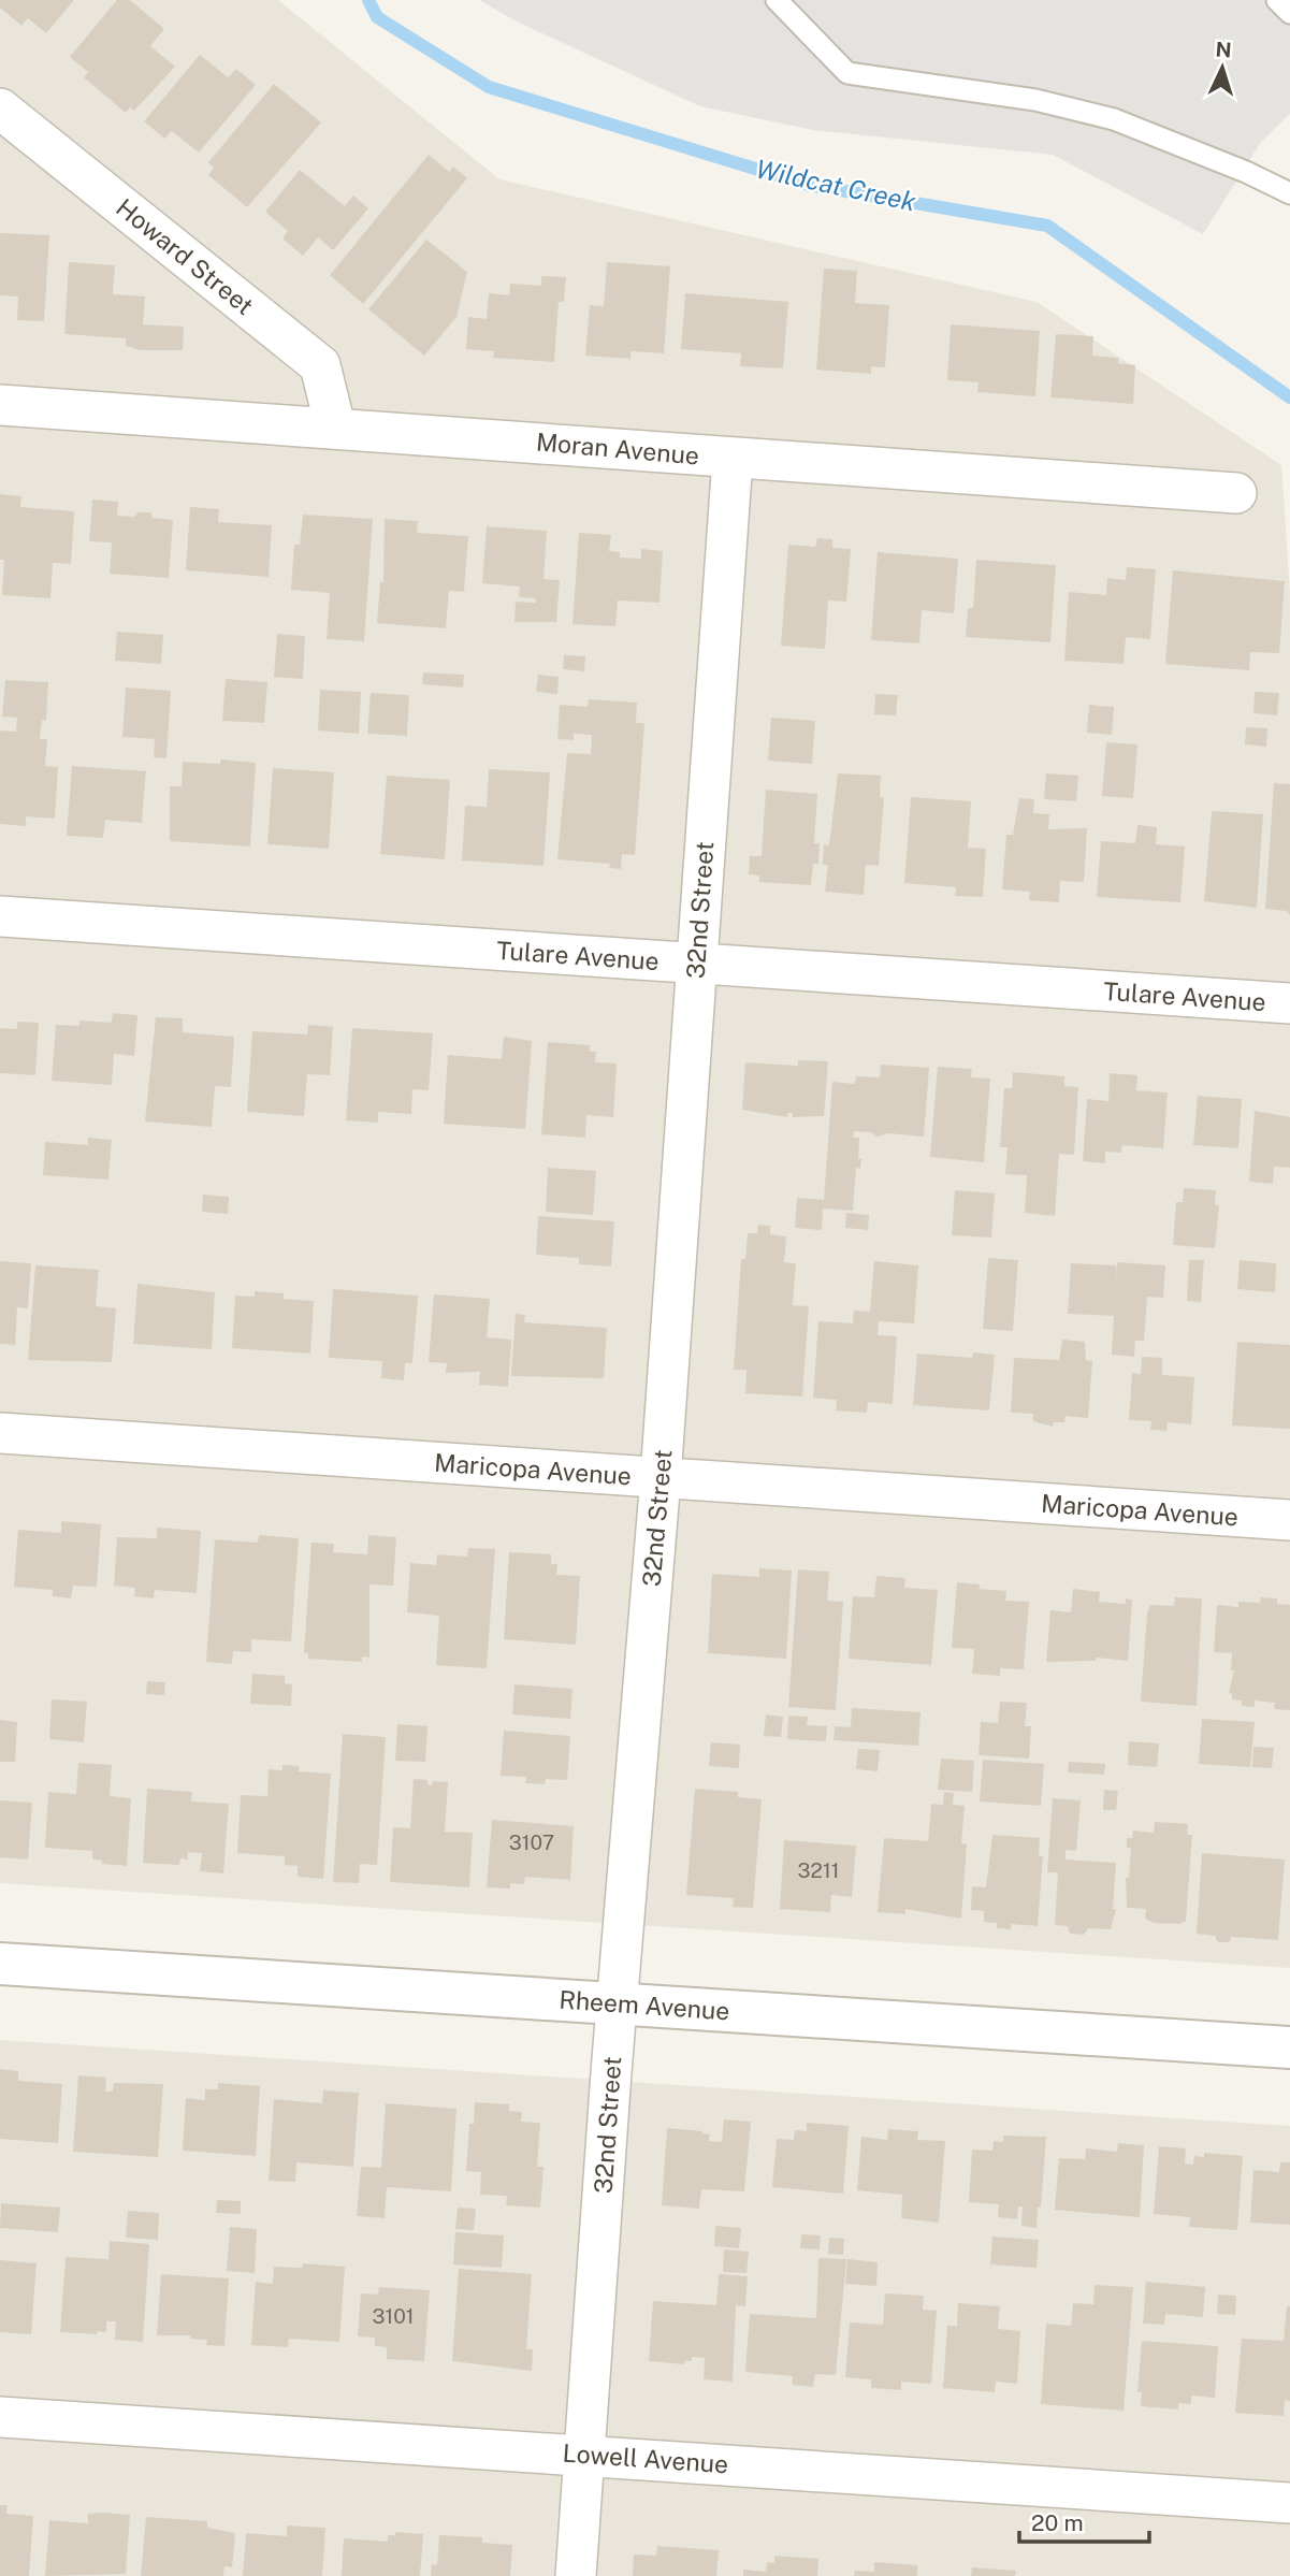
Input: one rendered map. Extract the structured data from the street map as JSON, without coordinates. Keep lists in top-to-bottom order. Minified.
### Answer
{"streets":{"street":["Howard Street","Moran Avenue","32nd Street","Tulare Avenue","Maricopa Avenue","Rheem Avenue","Lowell Avenue"]},"crossings":[["Howard Street","Moran Avenue"],["Moran Avenue","32nd Street"],["32nd Street","Tulare Avenue"],["32nd Street","Maricopa Avenue"],["32nd Street","Rheem Avenue"],["32nd Street","Lowell Avenue"]],"water":["Wildcat Creek"],"house_numbers":["3107","3211","3101"],"scale_bar":"20 m","north":"top"}
